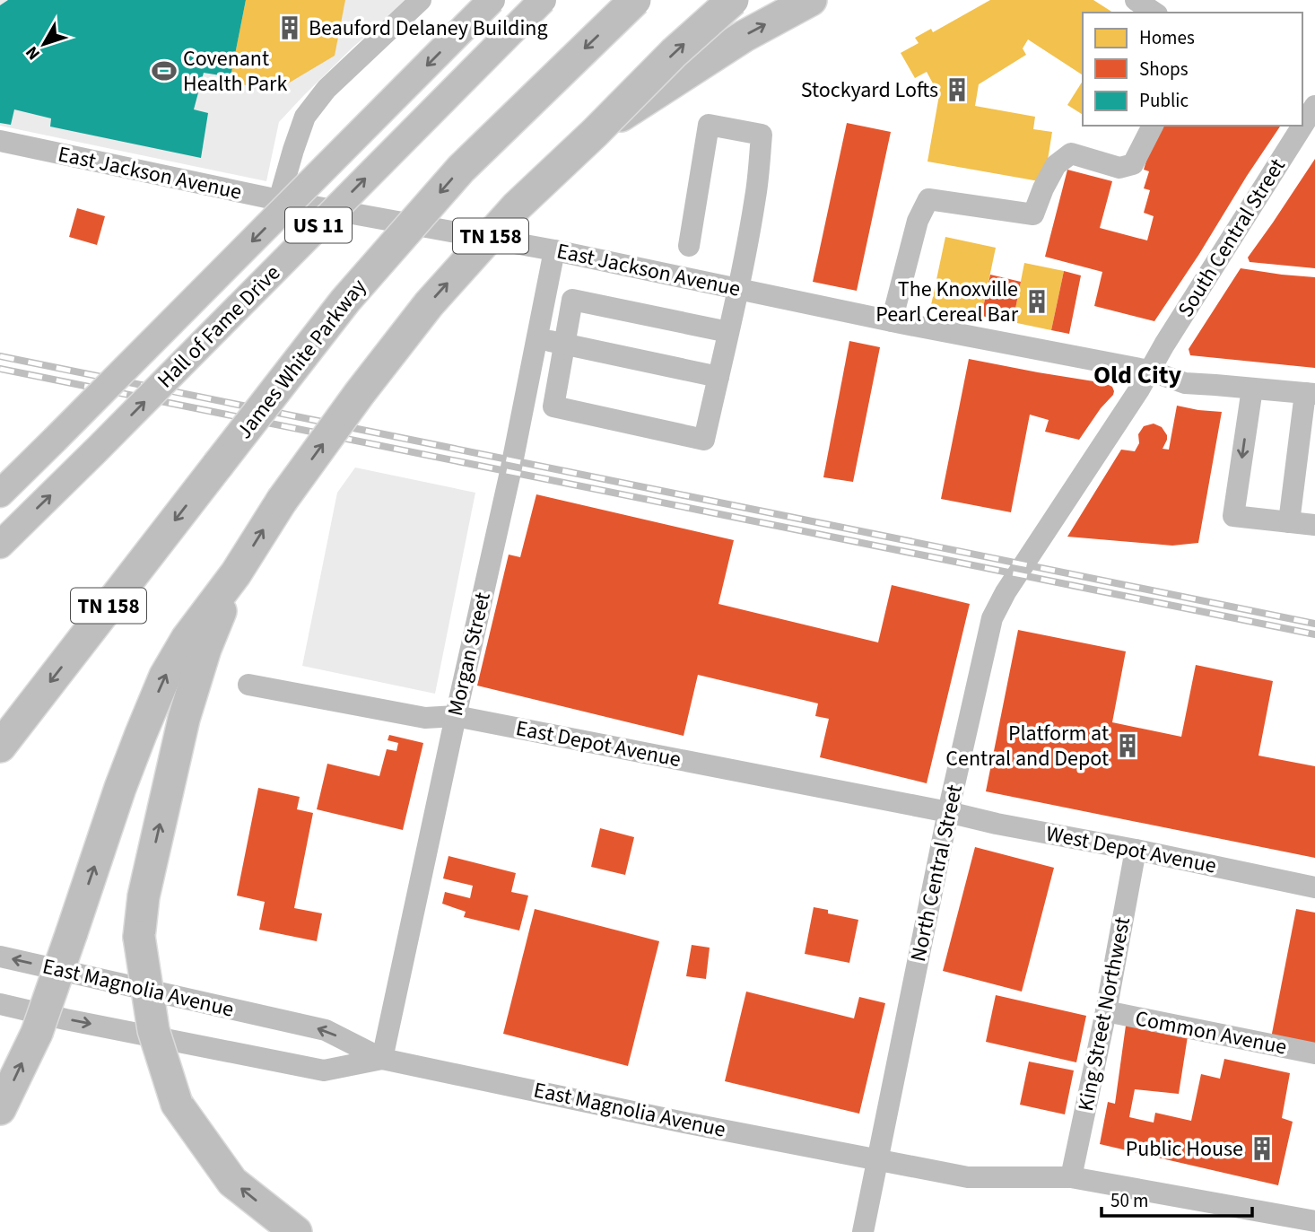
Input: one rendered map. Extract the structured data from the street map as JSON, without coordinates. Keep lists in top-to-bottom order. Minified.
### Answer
{"streets":{"highway":["TN 158","James White Parkway"],"main road":["US 11","Hall of Fame Drive"],"street":["East Jackson Avenue","South Central Street","Morgan Street","East Depot Avenue","West Depot Avenue","North Central Street","East Magnolia Avenue","King Street Northwest","Common Avenue"]},"crossings":[["East Jackson Avenue","South Central Street"],["East Jackson Avenue","Morgan Street"],["East Jackson Avenue","North Central Street"],["South Central Street","North Central Street"],["Morgan Street","East Depot Avenue"],["Morgan Street","East Magnolia Avenue"],["East Depot Avenue","West Depot Avenue"],["East Depot Avenue","North Central Street"],["West Depot Avenue","North Central Street"],["West Depot Avenue","King Street Northwest"],["North Central Street","East Magnolia Avenue"],["East Magnolia Avenue","King Street Northwest"],["King Street Northwest","Common Avenue"]],"districts":["Old City"],"places":{"building":["Beauford Delaney Building","Stockyard Lofts","The Knoxville Pearl Cereal Bar","Platform at Central and Depot","Public House"],"sports":["Covenant Health Park"]},"legend":["Homes","Shops","Public"],"scale_bar":"50 m","north":"bottom left"}
